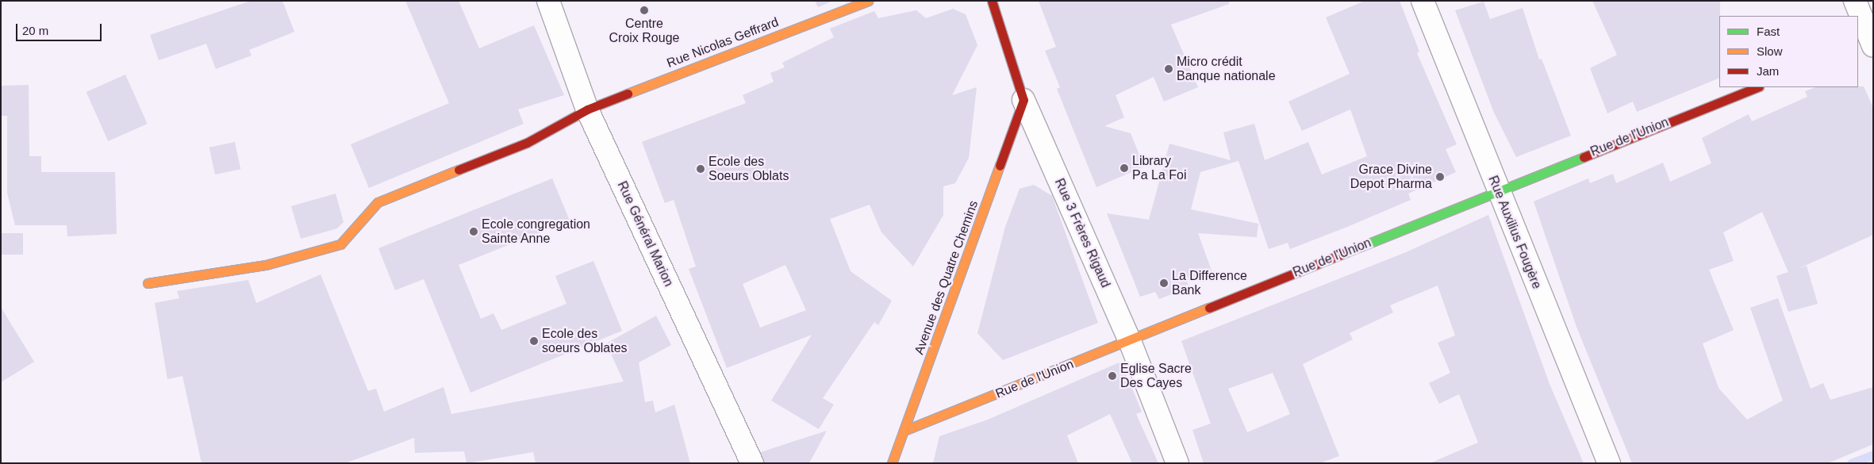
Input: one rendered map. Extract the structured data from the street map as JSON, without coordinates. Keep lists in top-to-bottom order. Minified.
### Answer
{"streets":{"street":["Rue Nicolas Geffrard","Rue de l'Union","Rue Auxilius Fougère","Rue 3 Frères Rigaud","Rue Général Marion","Avenue des Quatre Chemins"]},"crossings":[["Rue Nicolas Geffrard","Rue Général Marion"],["Rue de l'Union","Rue Auxilius Fougère"],["Rue de l'Union","Rue 3 Frères Rigaud"],["Rue de l'Union","Avenue des Quatre Chemins"],["Rue 3 Frères Rigaud","Avenue des Quatre Chemins"]],"places":["Centre Croix Rouge","Micro crédit Banque nationale","Library Pa La Foi","Ecole des Soeurs Oblats","Grace Divine Depot Pharma","Ecole congregation Sainte Anne","La Difference Bank","Ecole des soeurs Oblates","Eglise Sacre Des Cayes"],"legend":["Fast","Slow","Jam"],"scale_bar":"20 m"}
